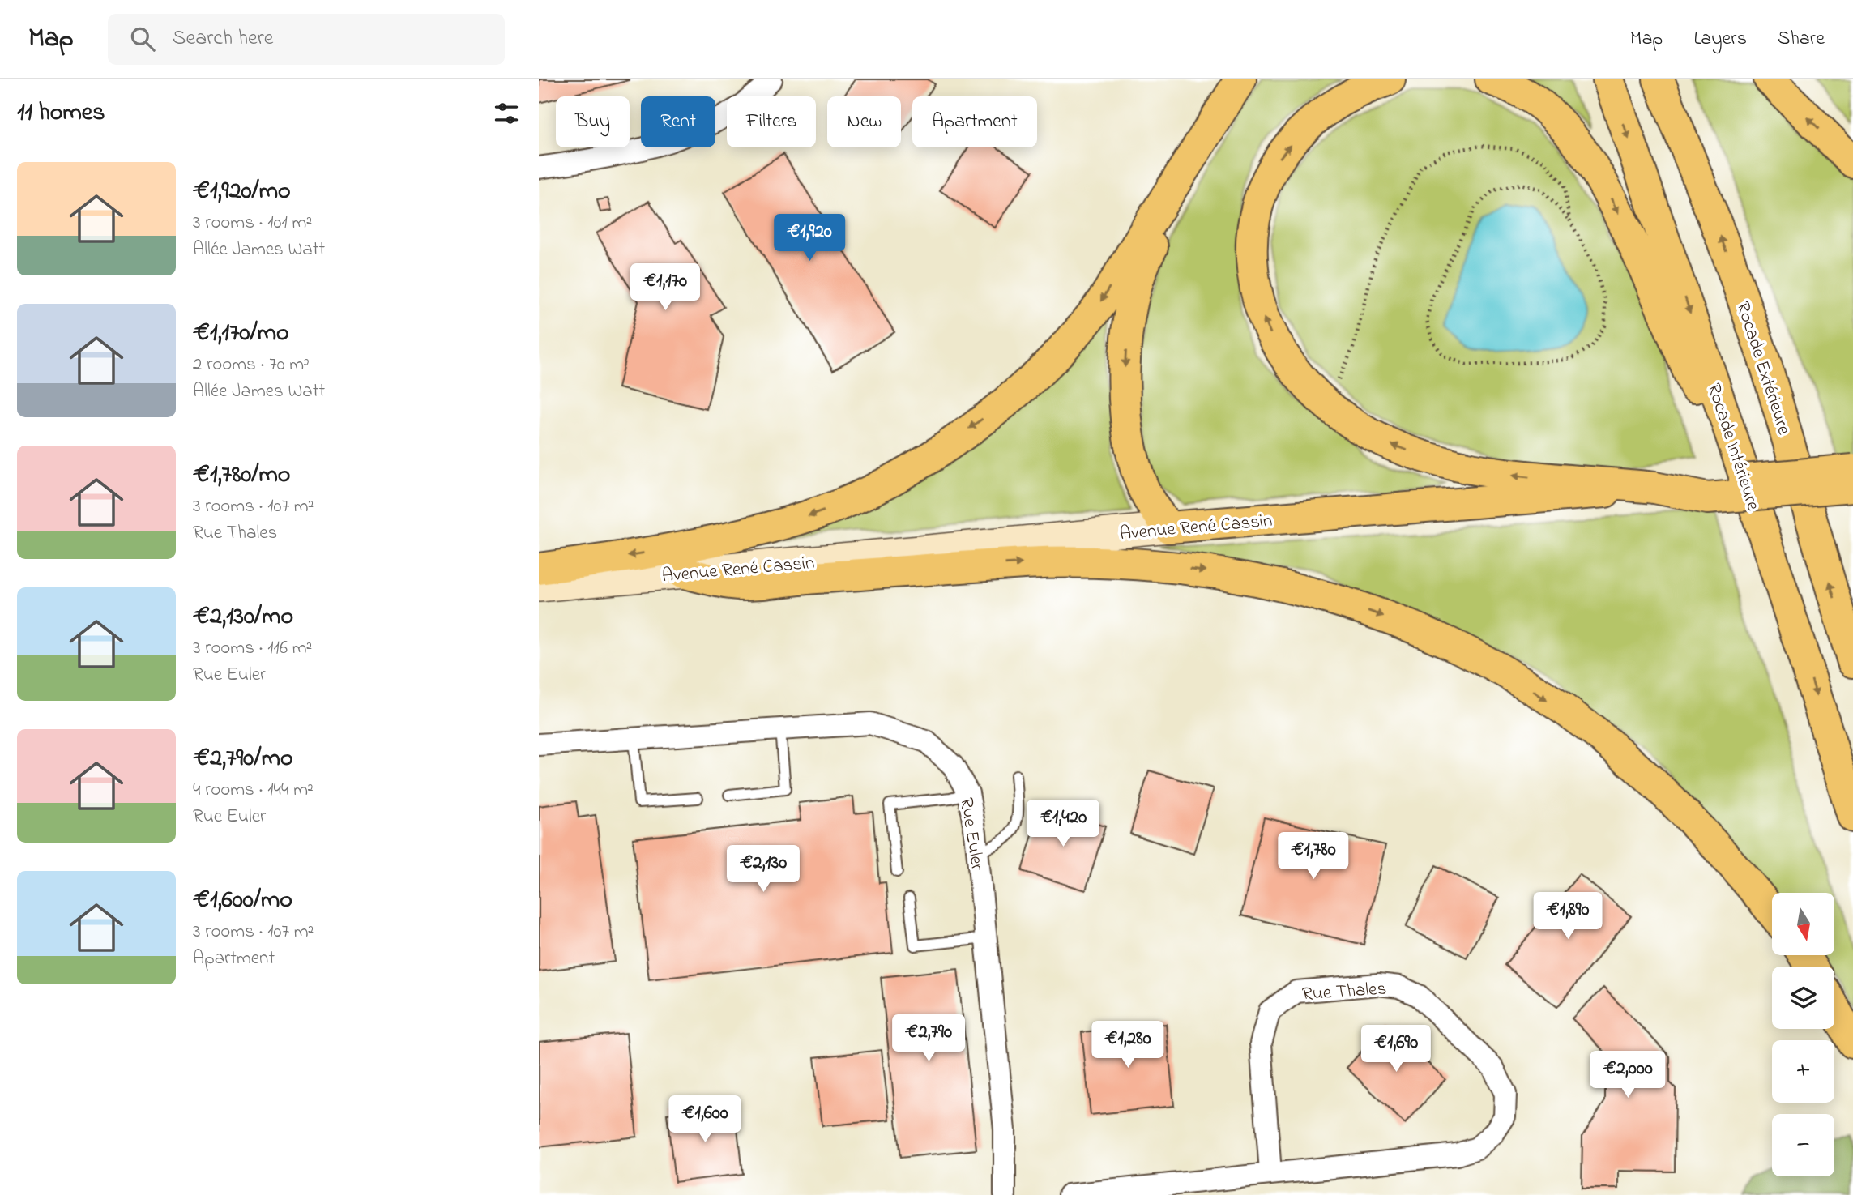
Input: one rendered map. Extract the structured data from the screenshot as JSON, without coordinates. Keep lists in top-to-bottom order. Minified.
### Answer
{"streets":{"main road":["Rocade Extérieure","Rocade Intérieure","Avenue René Cassin"],"street":["Rue Euler","Rue Thales"]},"north":"bottom","page":{"header":"Map","search":"Search here","nav":["Map","Layers","Share"],"heading":"11 homes","chip":["Buy","Rent","Filters","New","Apartment"],"list":[{"name":"€1,920/mo","note":"3 rooms · 101 m² · Allée James Watt"},{"name":"€1,170/mo","note":"2 rooms · 70 m² · Allée James Watt"},{"name":"€1,780/mo","note":"3 rooms · 107 m² · Rue Thales"},{"name":"€2,130/mo","note":"3 rooms · 116 m² · Rue Euler"},{"name":"€2,790/mo","note":"4 rooms · 144 m² · Rue Euler"},{"name":"€1,600/mo","note":"3 rooms · 107 m² · Apartment"}],"price":["€1,920","€1,170","€1,420","€1,780","€2,130","€1,890","€2,790","€1,280","€1,690","€2,000","€1,600"],"map_buttons":["+","−"]}}
